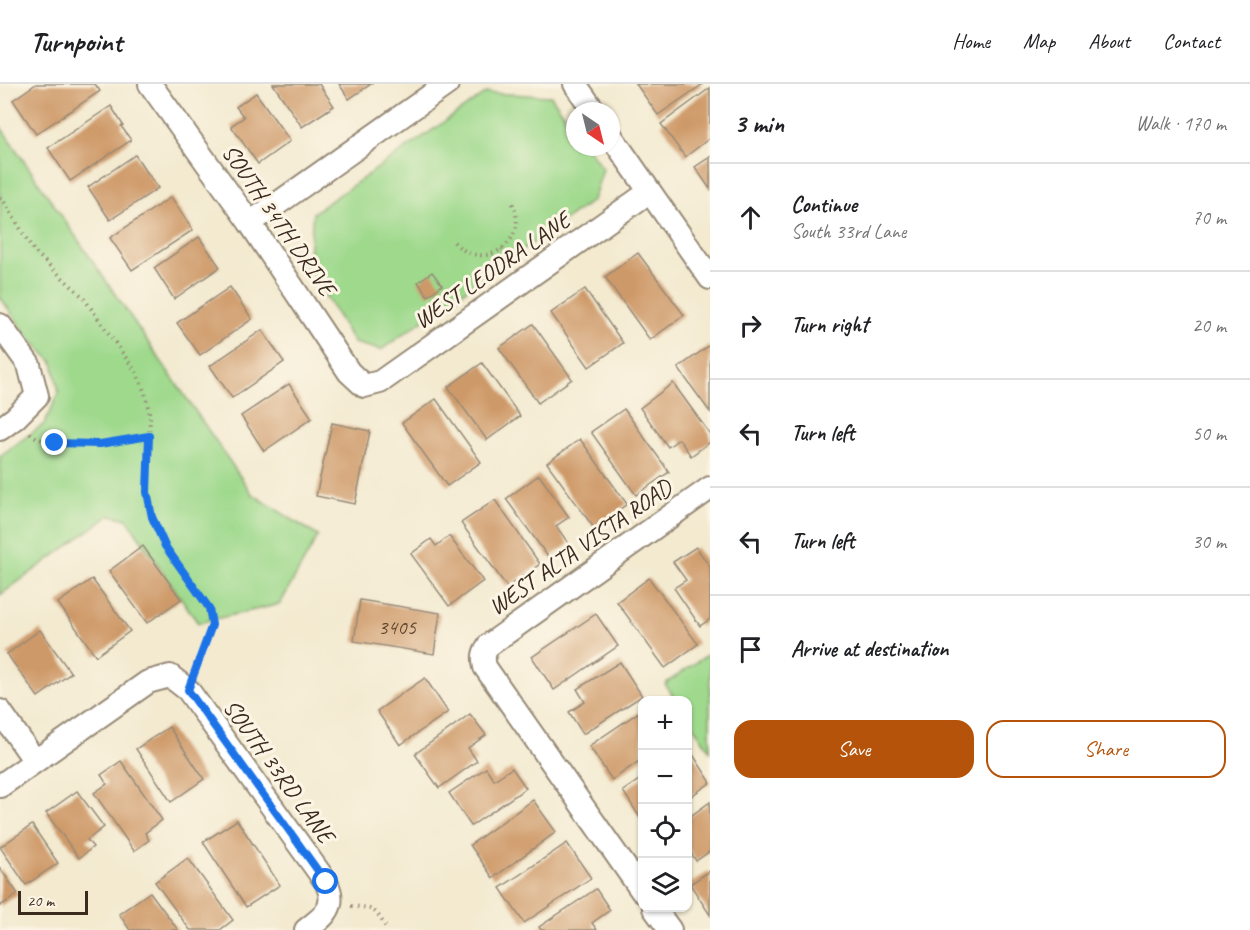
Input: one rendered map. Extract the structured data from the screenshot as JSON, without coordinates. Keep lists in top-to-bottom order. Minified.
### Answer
{"streets":{"street":["SOUTH 34TH DRIVE","WEST LEODRA LANE","WEST ALTA VISTA ROAD","SOUTH 33RD LANE"]},"crossings":[["SOUTH 34TH DRIVE","WEST LEODRA LANE"]],"house_numbers":["3405"],"scale_bar":"20 m","north":"bottom right","page":{"header":"Turnpoint","nav":["Home","Map","About","Contact"],"heading":["3 min","Walk · 170 m"],"list":[["Continue","South 33rd Lane","70 m"],["Turn right","20 m"],["Turn left","50 m"],["Turn left","30 m"],"Arrive at destination"],"map_buttons":["+","−"],"buttons":["Save","Share"],"scale":"20 m"}}
